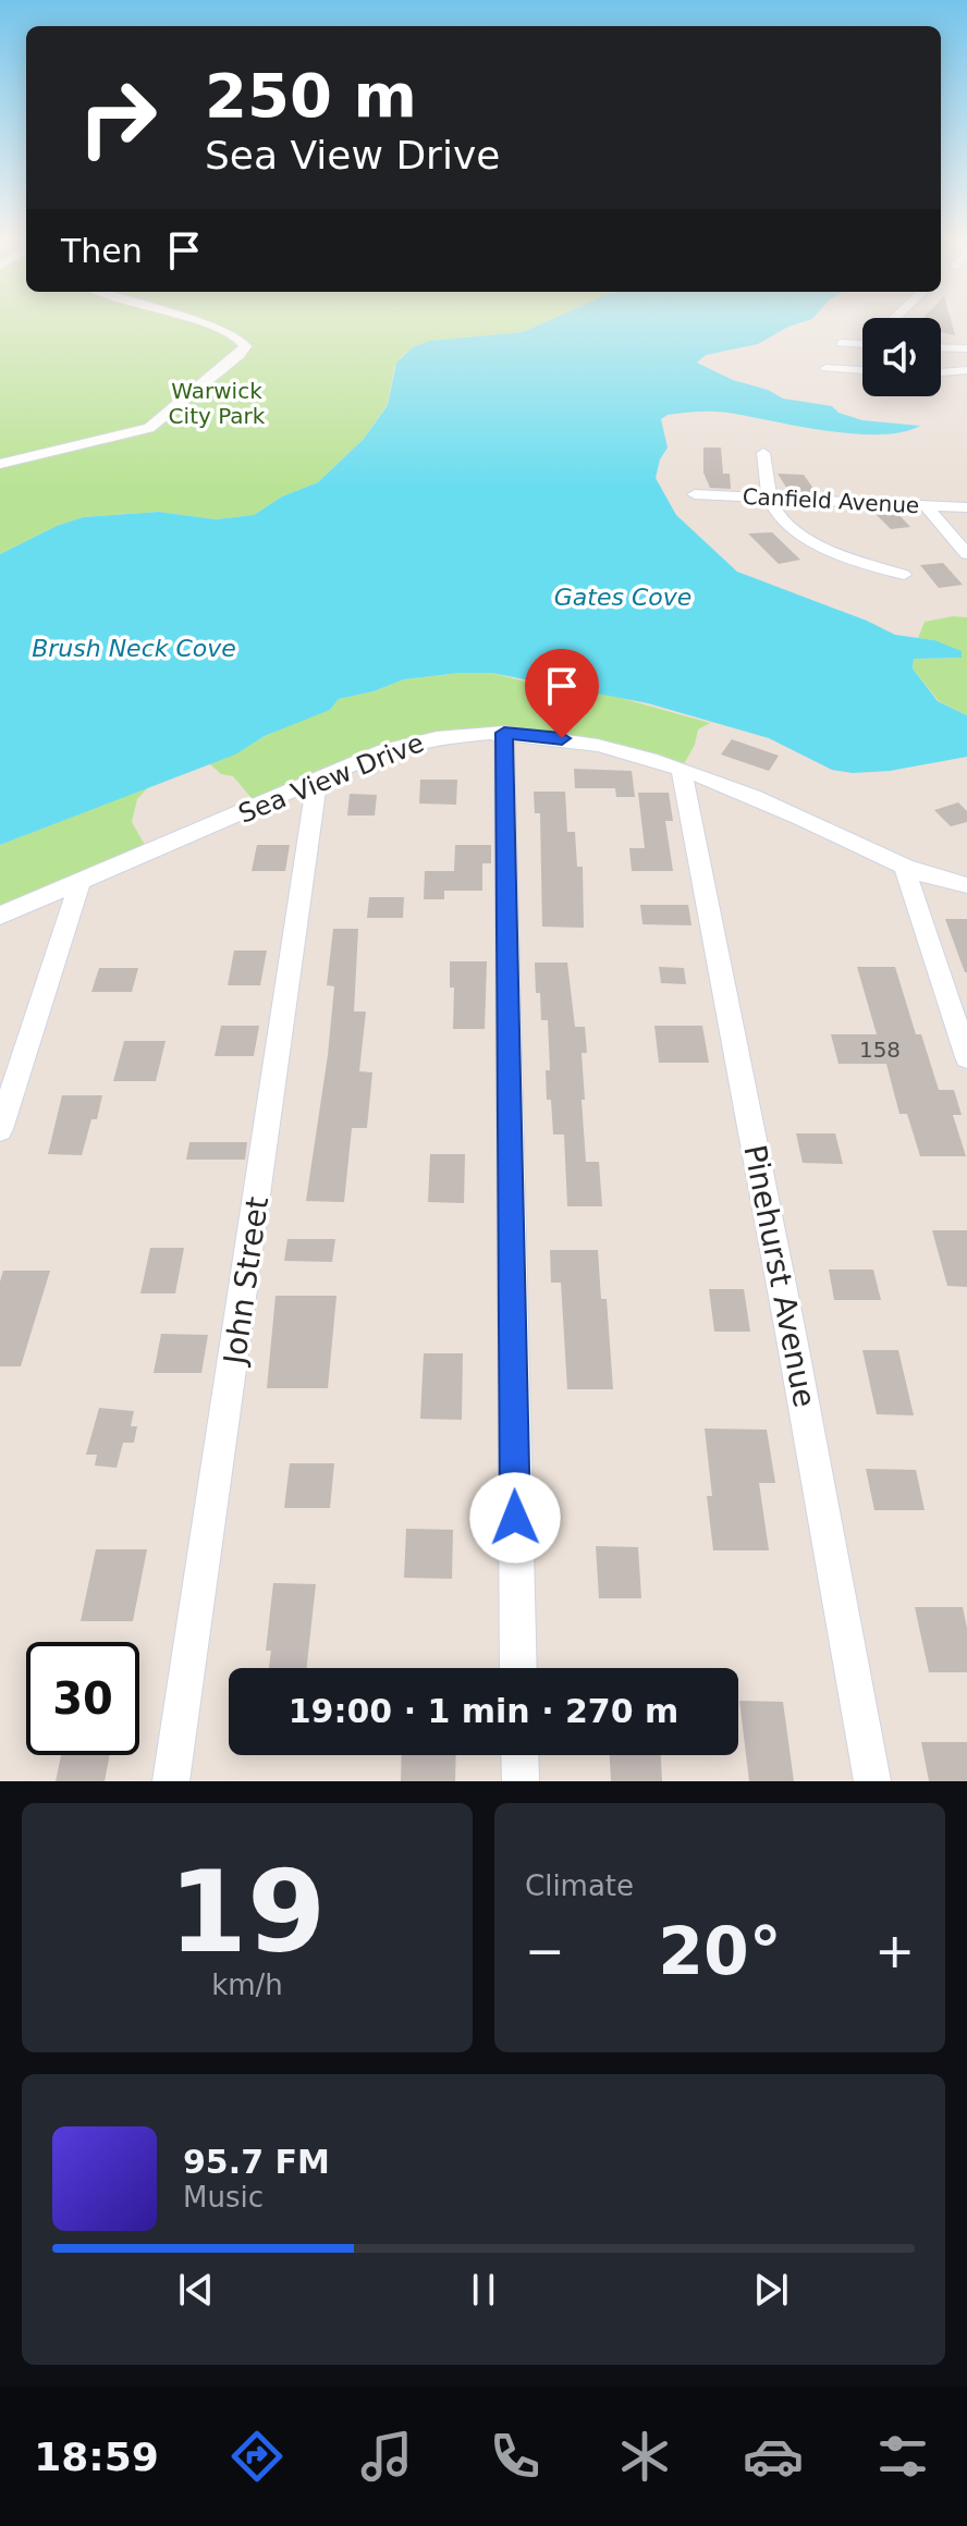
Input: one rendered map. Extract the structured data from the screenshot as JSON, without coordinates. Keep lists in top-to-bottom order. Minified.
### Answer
{"streets":{"street":["Canfield Avenue","Sea View Drive","Pinehurst Avenue","John Street"]},"crossings":[["Sea View Drive","Pinehurst Avenue"],["Sea View Drive","John Street"]],"water":["Gates Cove","Brush Neck Cove"],"parks":["Warwick City Park"],"house_numbers":["158"],"page":{"turn":["250 m","Sea View Drive"],"then":"Then","limit":"30","trip":"19:00 · 1 min · 270 m","tile":[["19","km/h"],"Climate"],"heat":["−","20°","+"],"song":["95.7 FM","Music"],"tabs":"18:59"}}
